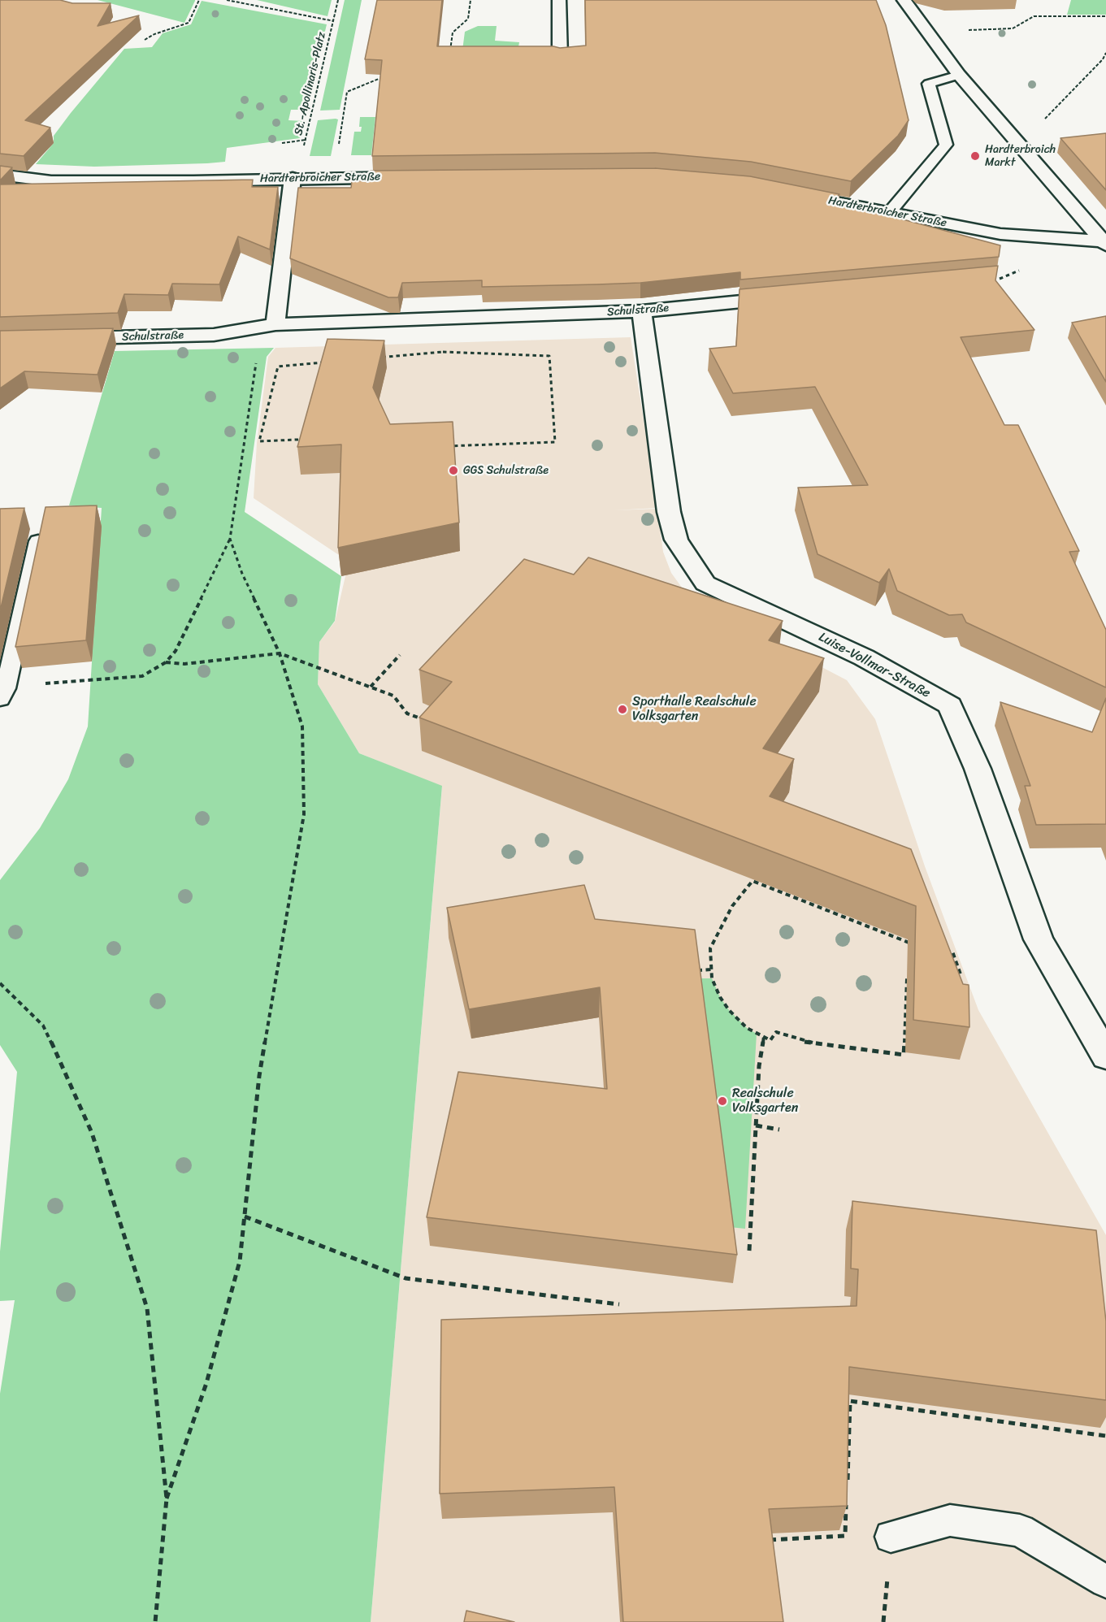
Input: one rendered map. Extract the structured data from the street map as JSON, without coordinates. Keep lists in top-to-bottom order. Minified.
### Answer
{"streets":{"street":["Hardterbroicher Straße","Schulstraße","Luise-Vollmar-Straße"],"path":["St.-Apollinaris-Platz"]},"crossings":[["St.-Apollinaris-Platz","Hardterbroicher Straße"],["Schulstraße","Luise-Vollmar-Straße"]],"places":["Hardterbroich Markt","GGS Schulstraße","Sporthalle Realschule Volksgarten","Realschule Volksgarten"]}
